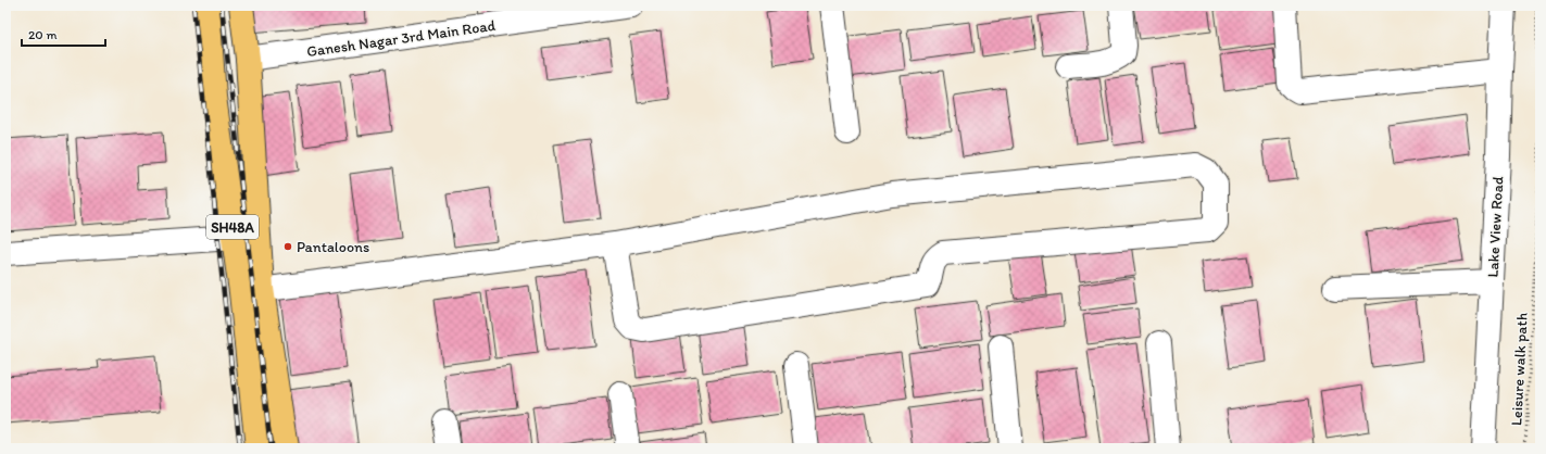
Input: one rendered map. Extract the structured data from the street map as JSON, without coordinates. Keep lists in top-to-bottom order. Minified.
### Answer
{"streets":{"main road":["SH48A"],"street":["Ganesh Nagar 3rd Main Road","Lake View Road"],"path":["Leisure walk path"]},"crossings":[["Ganesh Nagar 3rd Main Road","SH48A"]],"places":["Pantaloons"],"scale_bar":"20 m"}
